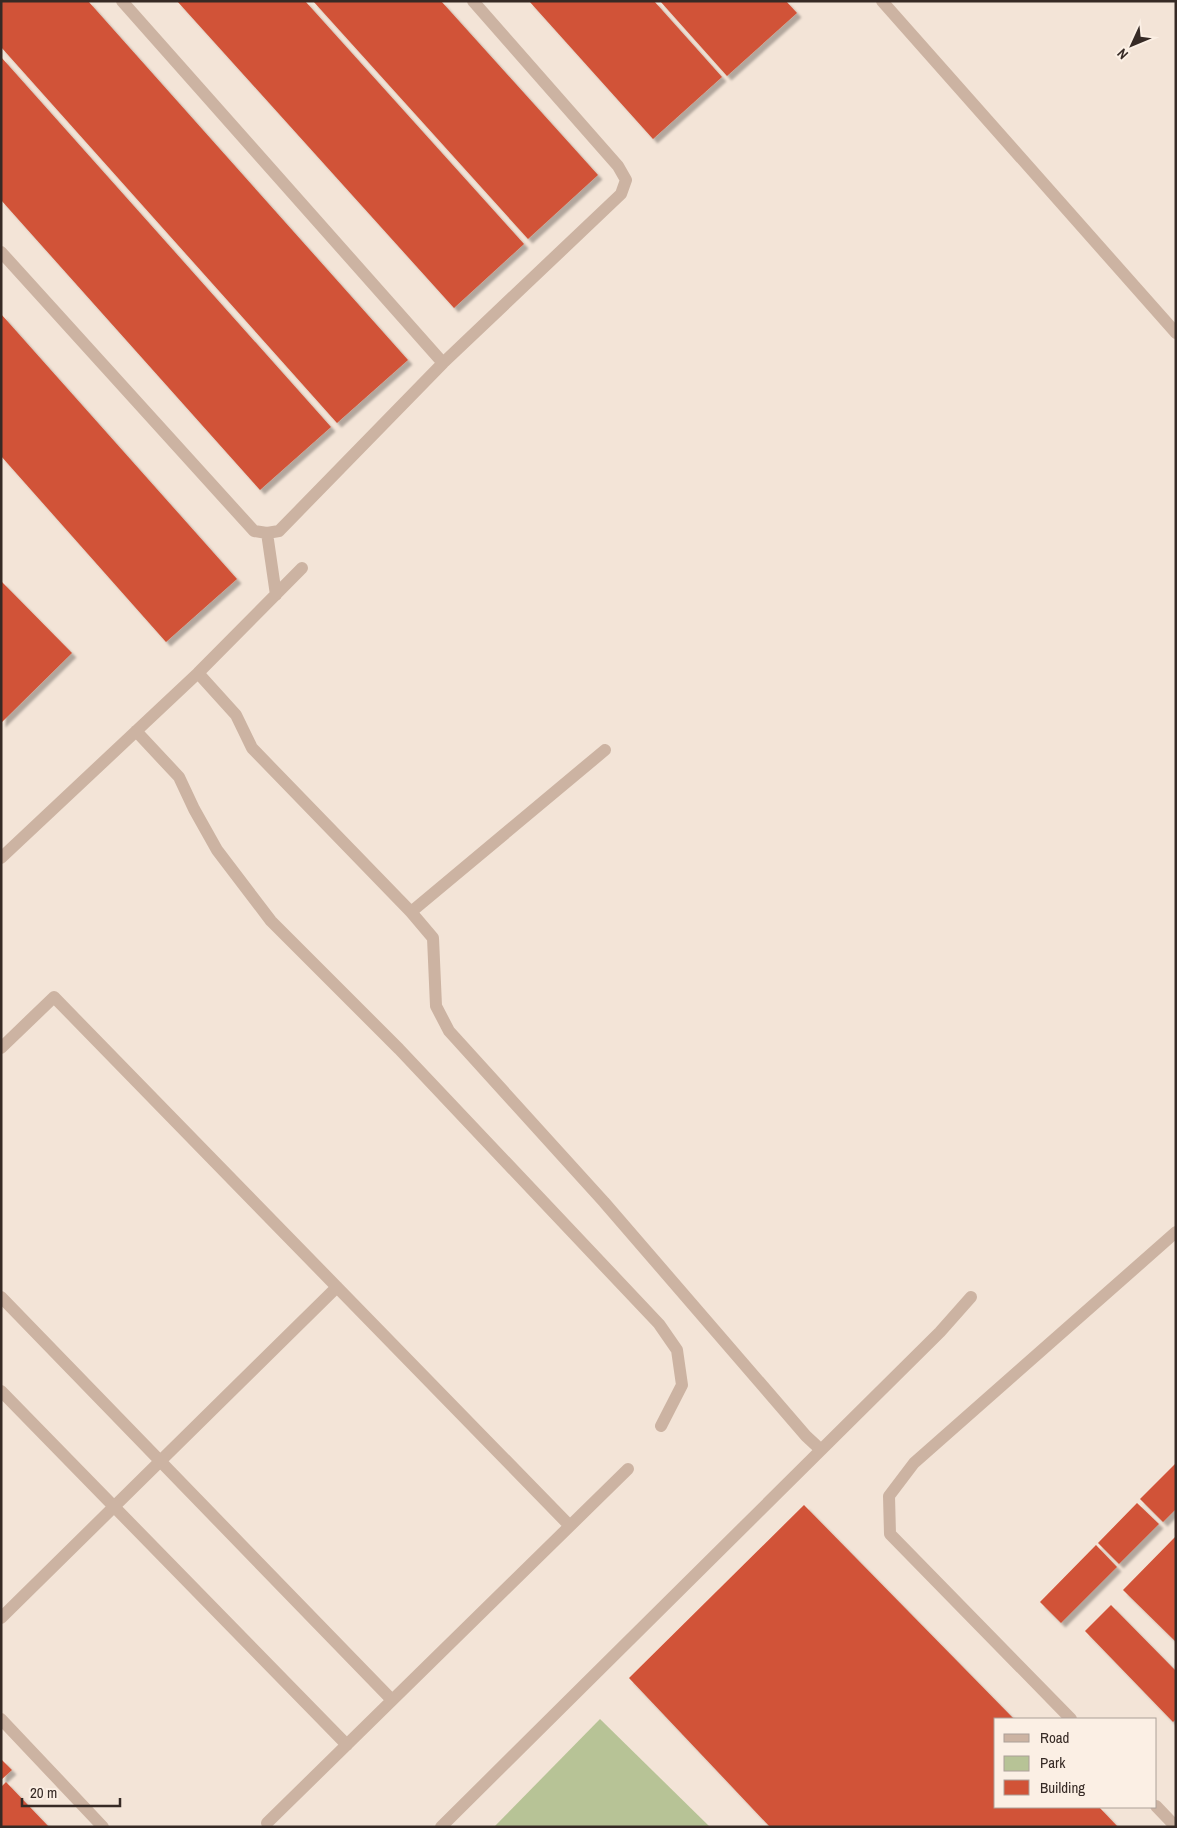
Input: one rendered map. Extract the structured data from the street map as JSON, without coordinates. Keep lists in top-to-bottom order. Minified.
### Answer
{"legend":["Road","Park","Building"],"scale_bar":"20 m","north":"bottom left"}
